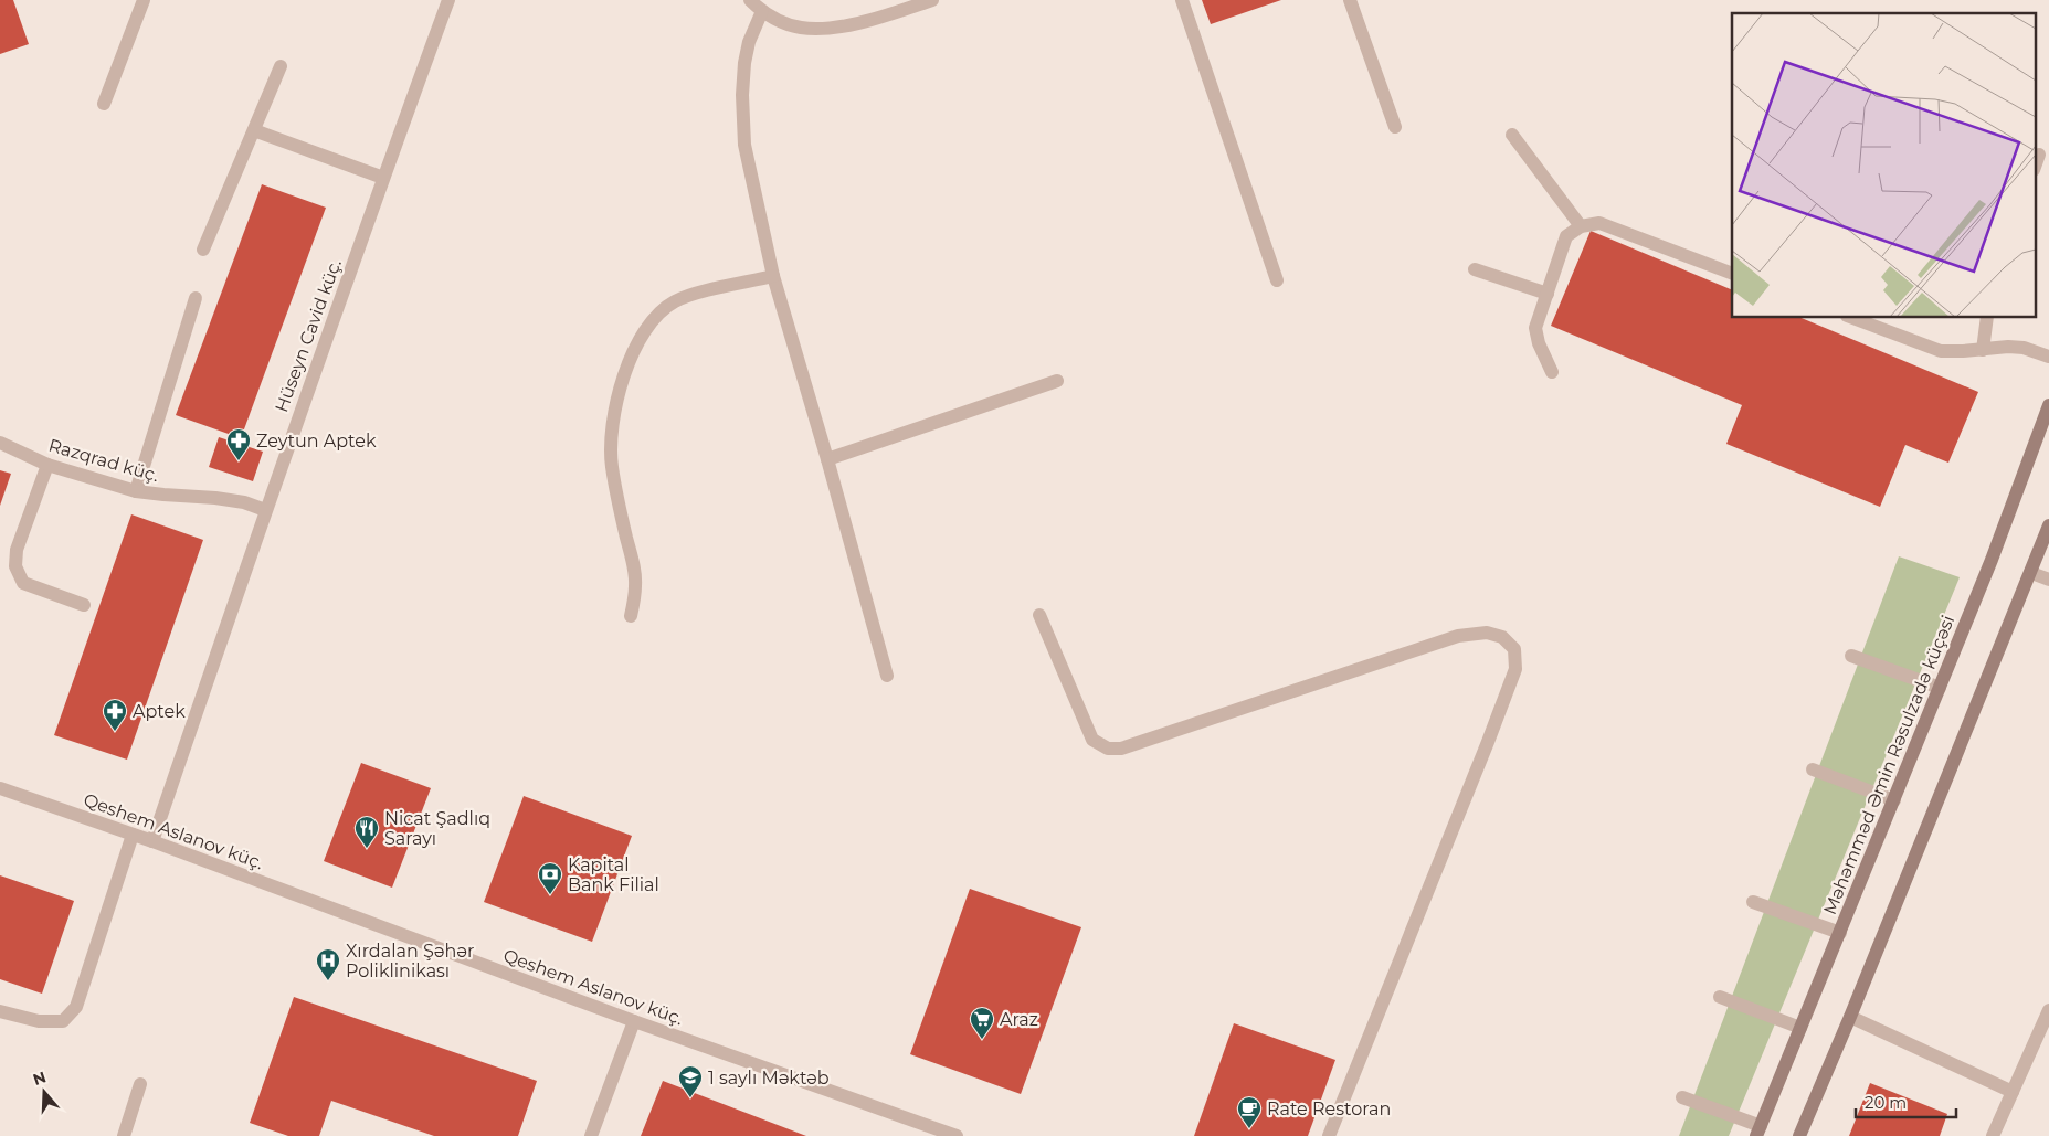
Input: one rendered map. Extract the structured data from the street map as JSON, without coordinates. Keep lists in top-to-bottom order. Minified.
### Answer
{"streets":{"main road":["Məhəmməd Əmin Rəsulzadə küçəsi"],"street":["Hüseyn Cavid küç.","Razqrad küç.","Qeshem Aslanov küç."]},"crossings":[["Hüseyn Cavid küç.","Razqrad küç."],["Hüseyn Cavid küç.","Qeshem Aslanov küç."]],"places":{"pharmacy":["Zeytun Aptek","Aptek"],"restaurant":["Nicat Şadlıq Sarayı"],"bank":["Kapital Bank Filial"],"hospital":["Xırdalan Şəhər Poliklinikası"],"supermarket":["Araz"],"school or university":["1 saylı Məktəb"],"cafe":["Rate Restoran"]},"scale_bar":"20 m","north":"top"}
